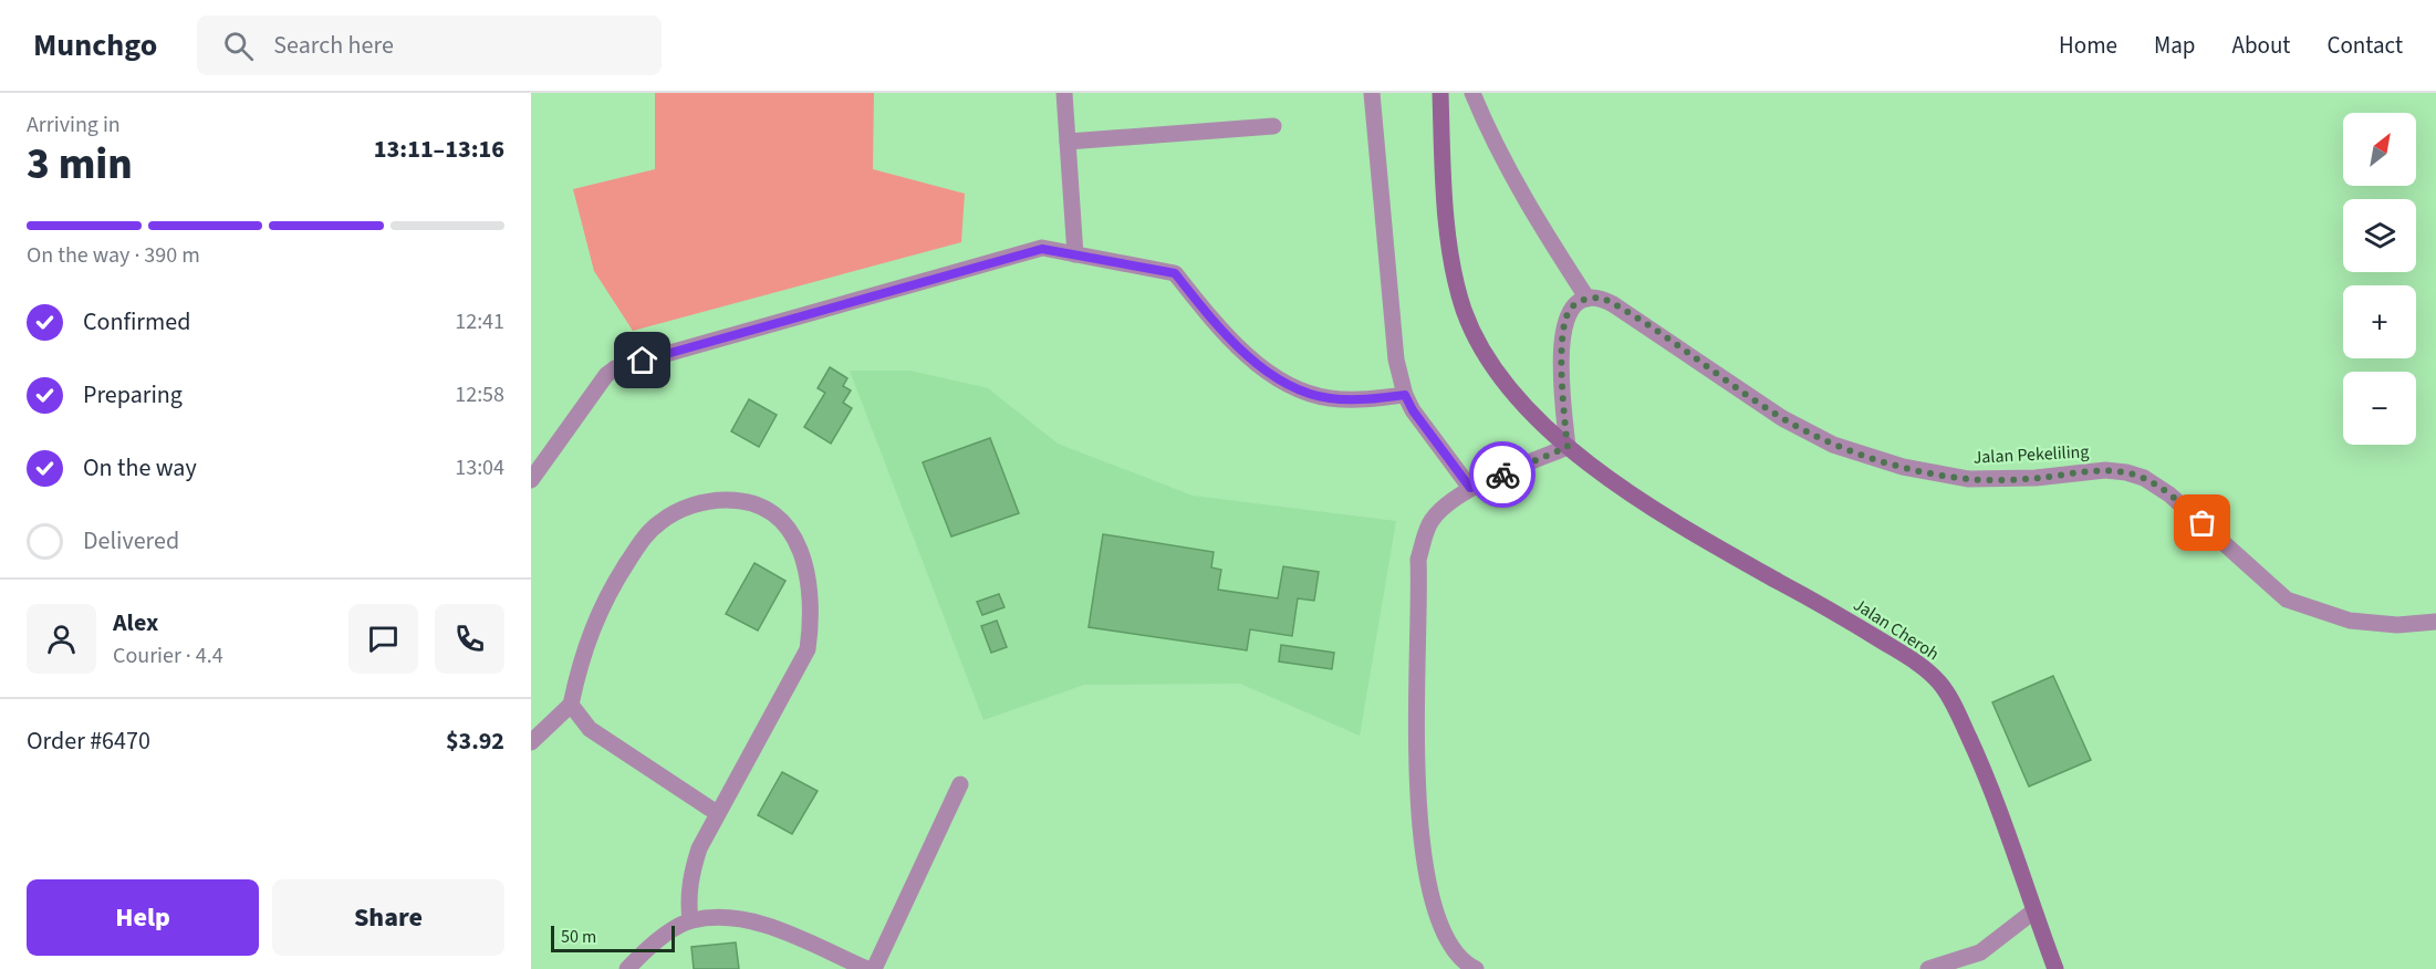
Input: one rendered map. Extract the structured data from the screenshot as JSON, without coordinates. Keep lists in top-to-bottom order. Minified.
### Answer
{"streets":{"main road":["Jalan Cheroh"],"street":["Jalan Pekeliling"]},"scale_bar":"50 m","north":"top right","page":{"header":"Munchgo","search":"Search here","nav":["Home","Map","About","Contact"],"heading":["3 min","Arriving in","13:11–13:16"],"panel":["Alex","Courier · 4.4","Order #6470","$3.92"],"map_buttons":["+","−"],"bar":"On the way · 390 m","list":[["Confirmed","12:41"],["Preparing","12:58"],["On the way","13:04"],"Delivered"],"buttons":["Help","Share"],"scale":"50 m"}}
